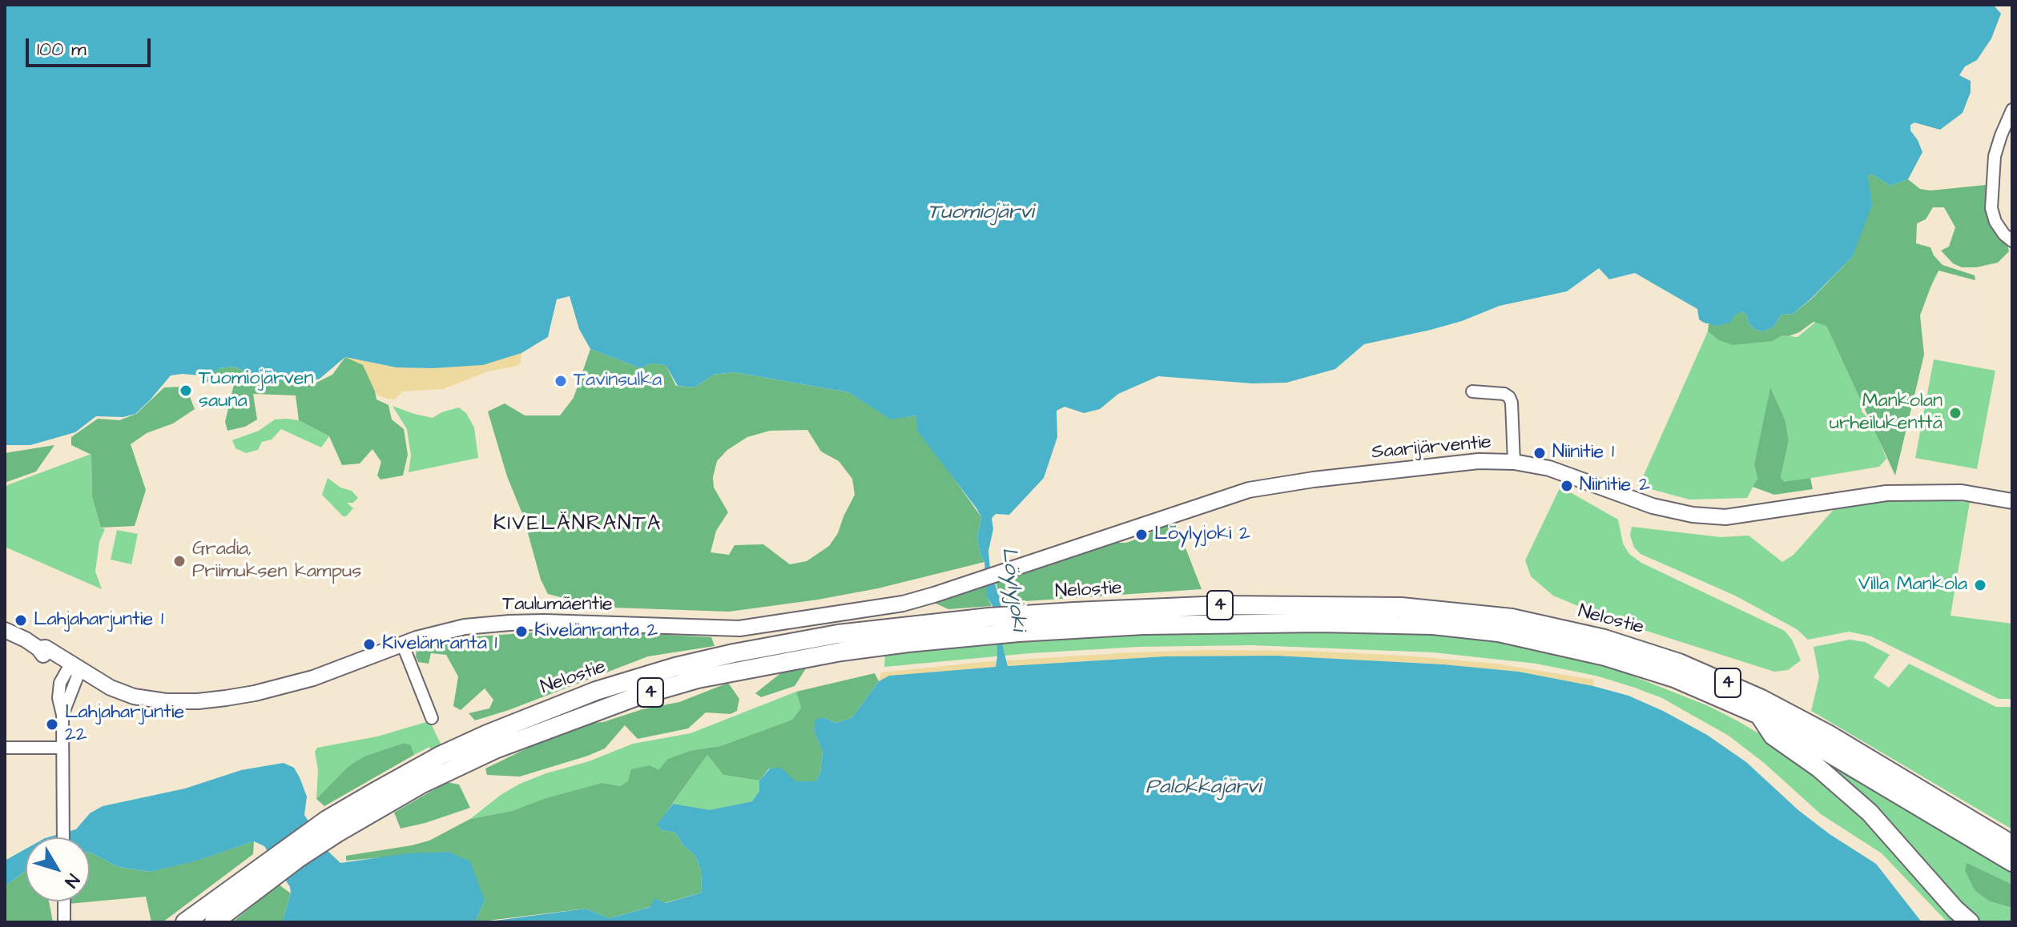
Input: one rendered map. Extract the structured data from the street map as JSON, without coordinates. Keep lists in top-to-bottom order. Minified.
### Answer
{"streets":{"highway":["Nelostie","4"],"main road":["Saarijärventie","Taulumäentie"]},"crossings":[["Saarijärventie","Taulumäentie"]],"districts":["KIVELÄNRANTA"],"water":["Tuomiojärvi","Löylyjoki","Palokkajärvi"],"places":["Tavinsulka","Tuomiojärven sauna","Mankolan urheilukenttä","Niinitie 1","Niinitie 2","Löylyjoki 2","Gradia, Priimuksen kampus","Villa Mankola","Lahjaharjuntie 1","Kivelänranta 2","Kivelänranta 1","Lahjaharjuntie 22"],"scale_bar":"100 m","north":"bottom right"}
